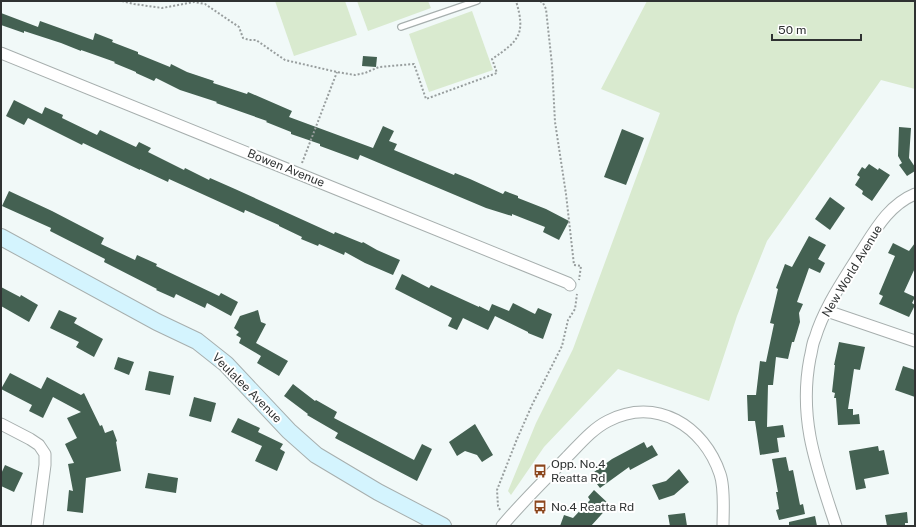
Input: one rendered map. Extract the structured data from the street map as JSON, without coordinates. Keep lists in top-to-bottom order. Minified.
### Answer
{"streets":{"street":["Bowen Avenue","New World Avenue","Veulalee Avenue"]},"places":{"bus stop":["Opp. No.4 Reatta Rd","No.4 Reatta Rd"]},"scale_bar":"50 m"}
